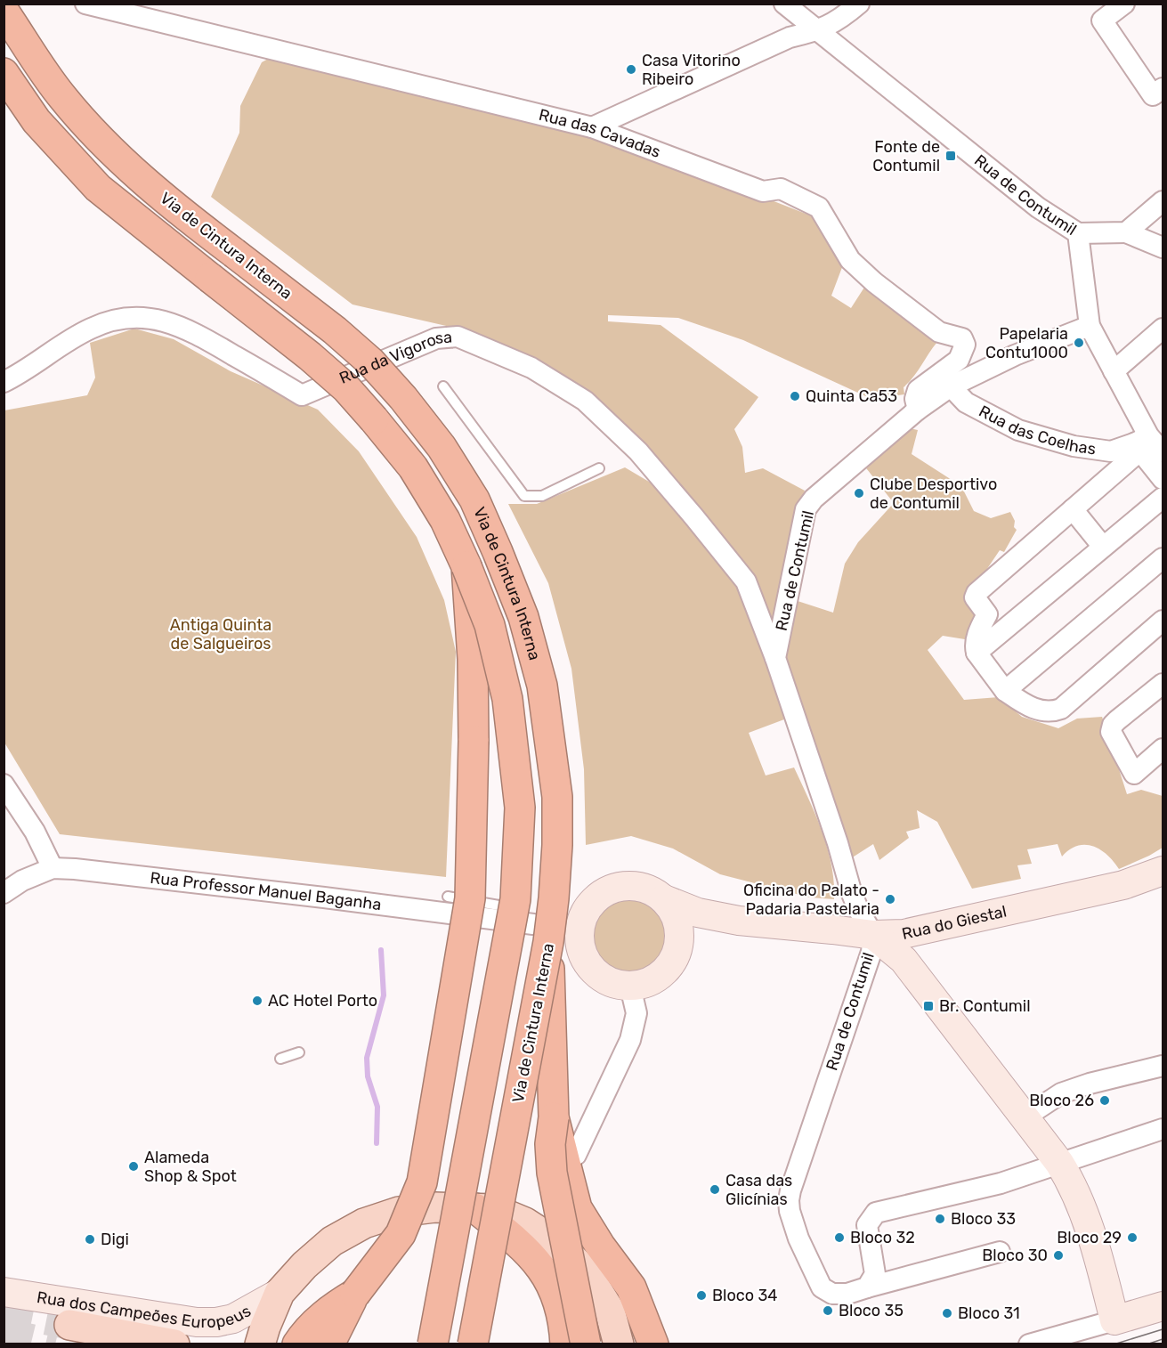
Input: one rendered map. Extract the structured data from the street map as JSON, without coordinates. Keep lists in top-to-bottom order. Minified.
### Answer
{"streets":{"highway":["Via de Cintura Interna"],"street":["Rua das Cavadas","Rua de Contumil","Rua da Vigorosa","Rua das Coelhas","Rua Professor Manuel Baganha","Rua do Giestal","Rua dos Campeões Europeus"]},"crossings":[["Rua das Cavadas","Rua de Contumil"],["Rua de Contumil","Rua da Vigorosa"],["Rua de Contumil","Rua das Coelhas"],["Rua de Contumil","Rua do Giestal"],["Via de Cintura Interna","Rua Professor Manuel Baganha"],["Rua Professor Manuel Baganha","Rua do Giestal"]],"parks":["Antiga Quinta de Salgueiros"],"places":{"other":["Casa Vitorino Ribeiro","Papelaria Contu1000","Quinta Ca53","Clube Desportivo de Contumil","Oficina do Palato - Padaria Pastelaria","AC Hotel Porto","Bloco 26","Alameda Shop & Spot","Casa das Glicínias","Bloco 33","Bloco 32","Bloco 29","Digi","Bloco 30","Bloco 34","Bloco 35","Bloco 31"],"transit":["Fonte de Contumil","Br. Contumil"]}}
